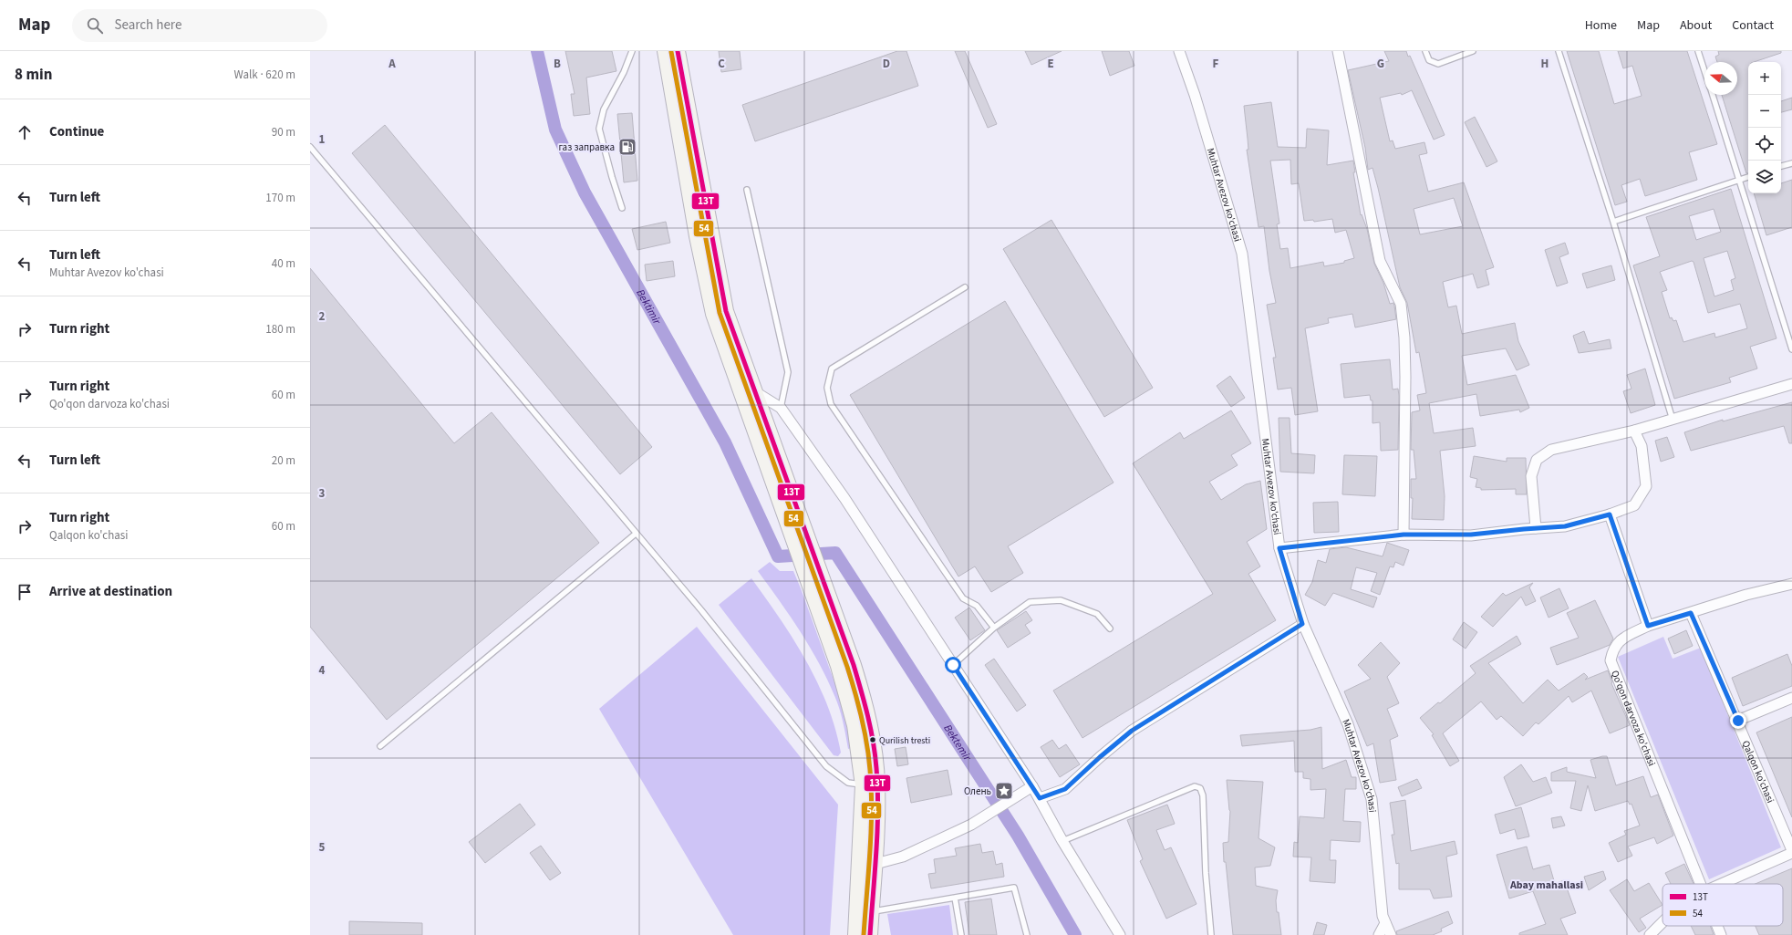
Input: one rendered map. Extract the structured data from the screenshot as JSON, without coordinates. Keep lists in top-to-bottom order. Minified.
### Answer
{"streets":{"street":["Muhtar Avezov ko'chasi","Qo'qon darvoza ko'chasi","Qalqon ko'chasi"]},"crossings":[["Qo'qon darvoza ko'chasi","Qalqon ko'chasi"]],"districts":["Abay mahallasi"],"water":["Bektimir","Bektemir"],"places":{"fuel station":["газ заправка"],"other":["Qurilish tresti"],"place":["Олень"]},"lines":["transit line 13Т","transit line 54"],"legend":["13Т","54"],"north":"left","page":{"header":"Map","search":"Search here","nav":["Home","Map","About","Contact"],"heading":["8 min","Walk · 620 m"],"map_buttons":["+","−"],"list":[["Continue","90 m"],["Turn left","170 m"],["Turn left","Muhtar Avezov ko'chasi","40 m"],["Turn right","180 m"],["Turn right","Qo'qon darvoza ko'chasi","60 m"],["Turn left","20 m"],["Turn right","Qalqon ko'chasi","60 m"],"Arrive at destination"]},"grid":{"columns":["A","B","C","D","E","F","G","H"],"rows":["1","2","3","4","5"]}}
